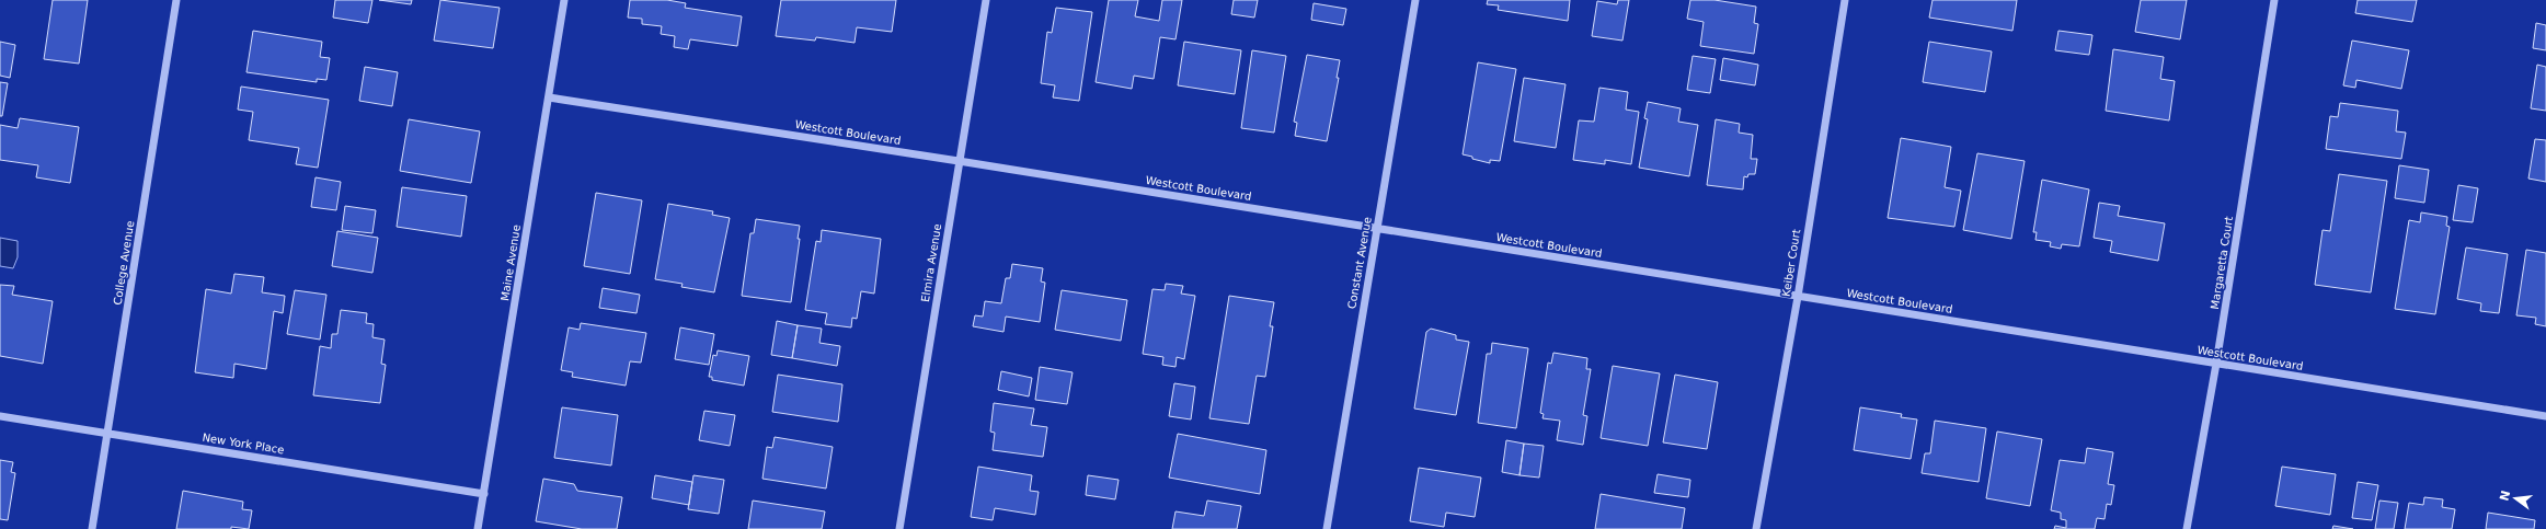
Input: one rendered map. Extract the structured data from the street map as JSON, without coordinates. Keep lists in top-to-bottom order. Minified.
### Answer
{"streets":{"street":["Westcott Boulevard","College Avenue","Maine Avenue","Elmira Avenue","Constant Avenue","Keiber Court","Margaretta Court","New York Place"]},"crossings":[["Westcott Boulevard","Maine Avenue"],["Westcott Boulevard","Elmira Avenue"],["Westcott Boulevard","Constant Avenue"],["Westcott Boulevard","Keiber Court"],["Westcott Boulevard","Margaretta Court"],["College Avenue","New York Place"],["Maine Avenue","New York Place"]],"north":"left"}
